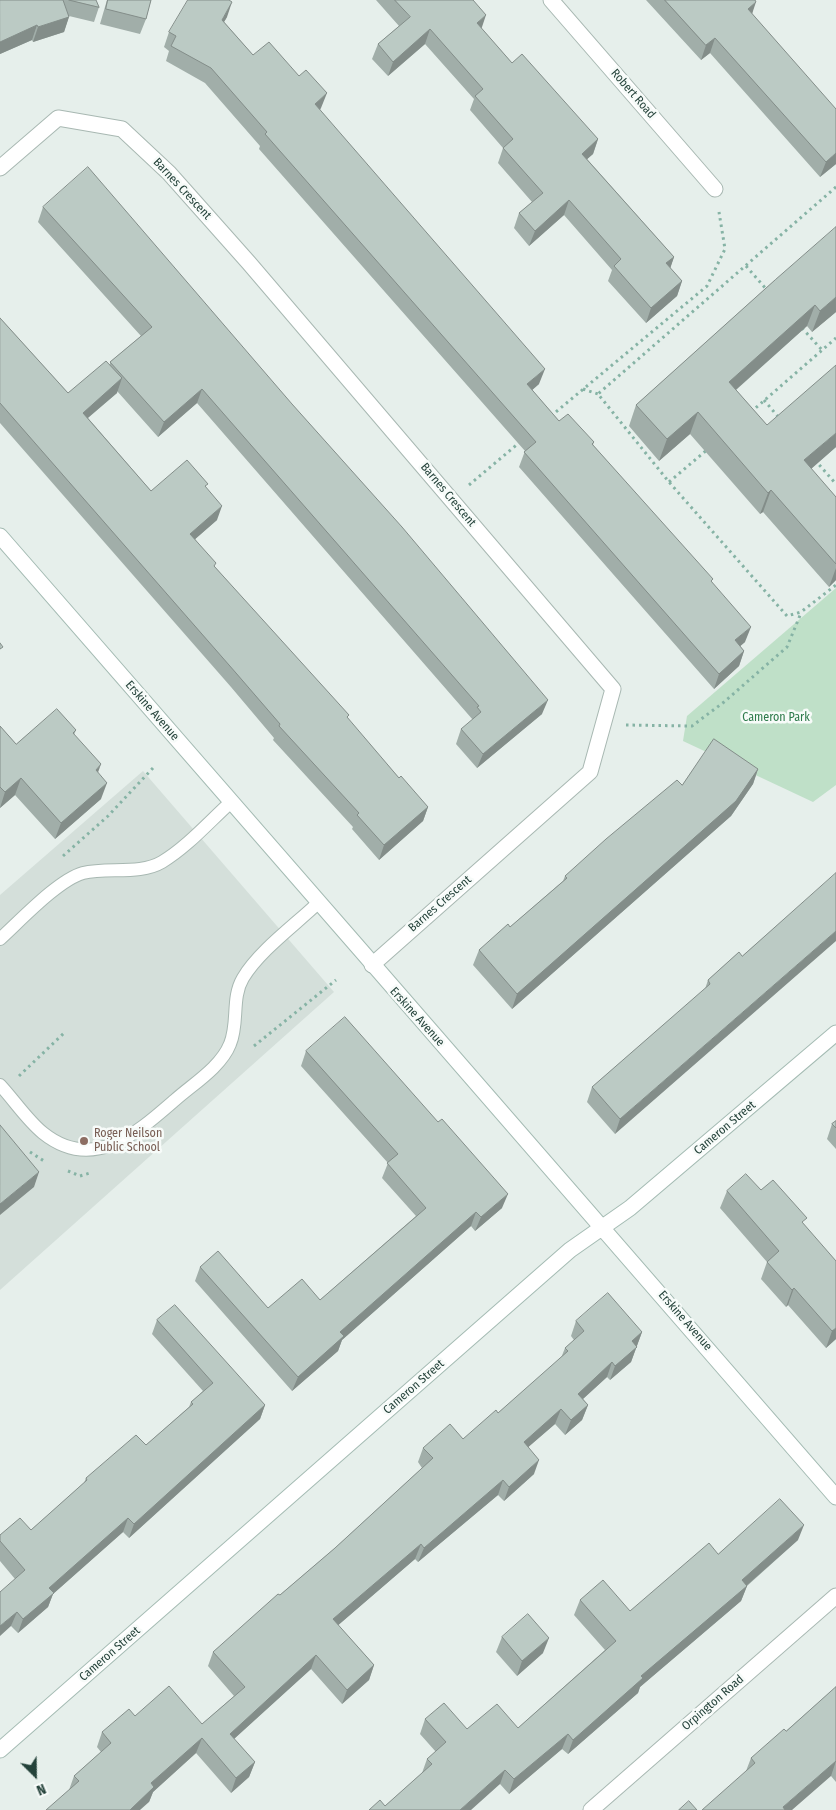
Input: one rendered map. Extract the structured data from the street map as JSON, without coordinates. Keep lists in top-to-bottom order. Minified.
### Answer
{"streets":{"street":["Robert Road","Barnes Crescent","Erskine Avenue","Cameron Street","Orpington Road"]},"crossings":[["Barnes Crescent","Erskine Avenue"],["Erskine Avenue","Cameron Street"]],"parks":["Cameron Park"],"places":["Roger Neilson Public School"],"north":"bottom right"}
